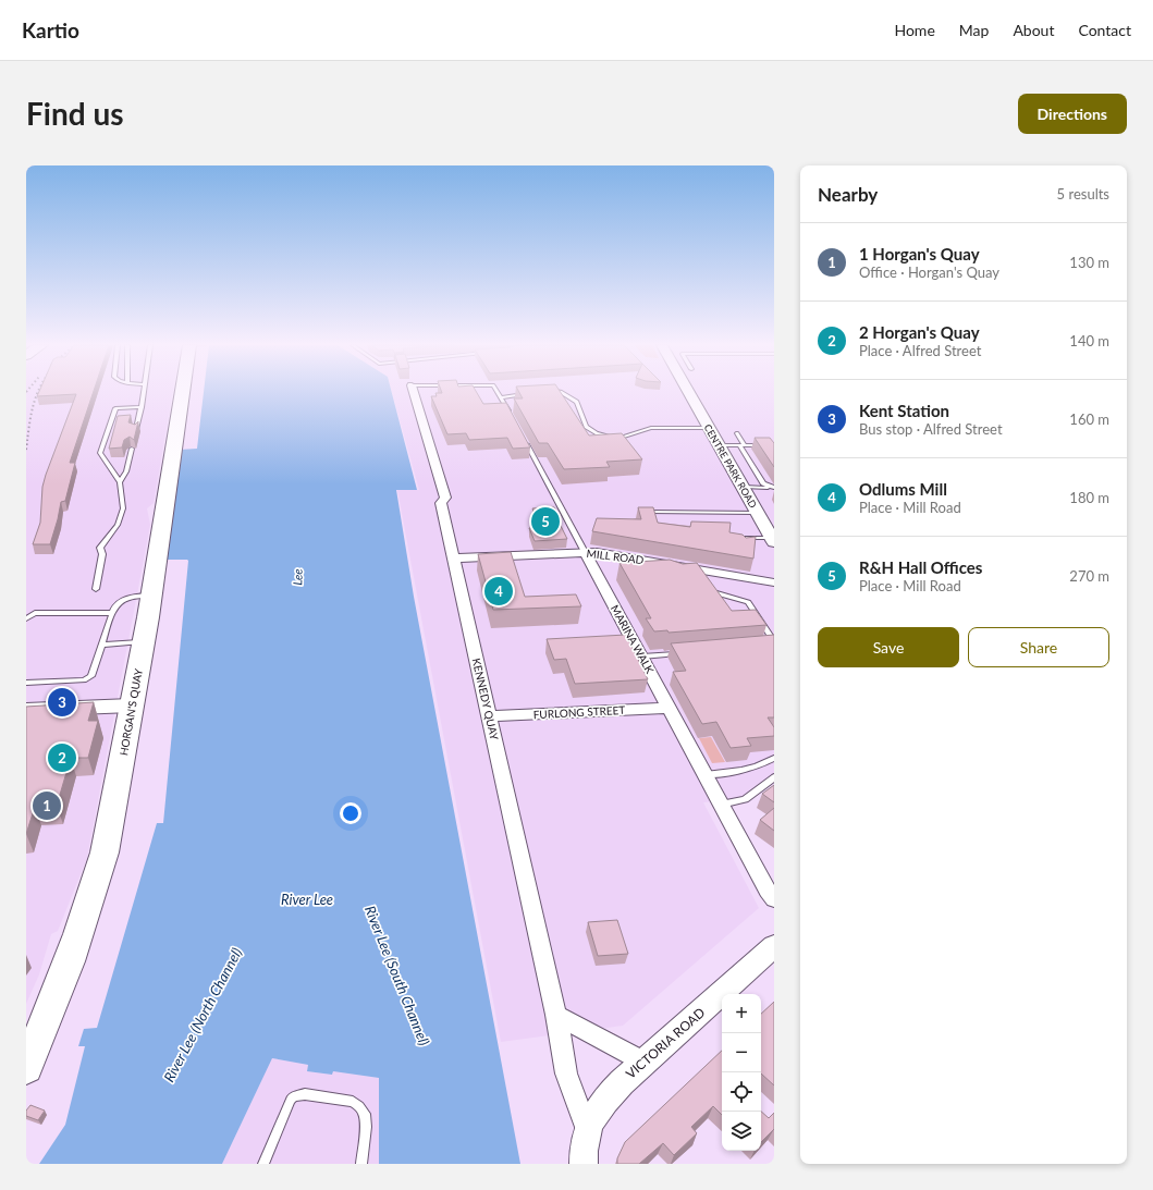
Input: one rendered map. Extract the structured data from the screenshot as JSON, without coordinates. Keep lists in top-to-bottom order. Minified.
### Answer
{"streets":{"highway":["HORGAN'S QUAY"],"street":["CENTRE PARK ROAD","MILL ROAD","MARINA WALK","KENNEDY QUAY","FURLONG STREET","VICTORIA ROAD"]},"crossings":[["MILL ROAD","MARINA WALK"],["MILL ROAD","KENNEDY QUAY"],["MARINA WALK","FURLONG STREET"],["KENNEDY QUAY","FURLONG STREET"],["KENNEDY QUAY","VICTORIA ROAD"]],"water":["Lee","River Lee","River Lee (South Channel)","River Lee (North Channel)"],"page":{"header":"Kartio","nav":["Home","Map","About","Contact"],"buttons":["Directions",["Save","Share"]],"title":"Find us","heading":["Nearby","5 results"],"list":[{"mark":"1","name":"1 Horgan's Quay","note":"Office · Horgan's Quay","value":"130 m"},{"mark":"2","name":"2 Horgan's Quay","note":"Place · Alfred Street","value":"140 m"},{"mark":"3","name":"Kent Station","note":"Bus stop · Alfred Street","value":"160 m"},{"mark":"4","name":"Odlums Mill","note":"Place · Mill Road","value":"180 m"},{"mark":"5","name":"R&H Hall Offices","note":"Place · Mill Road","value":"270 m"}],"pins":["5","4","3","2","1"],"map_buttons":["+","−"]}}
